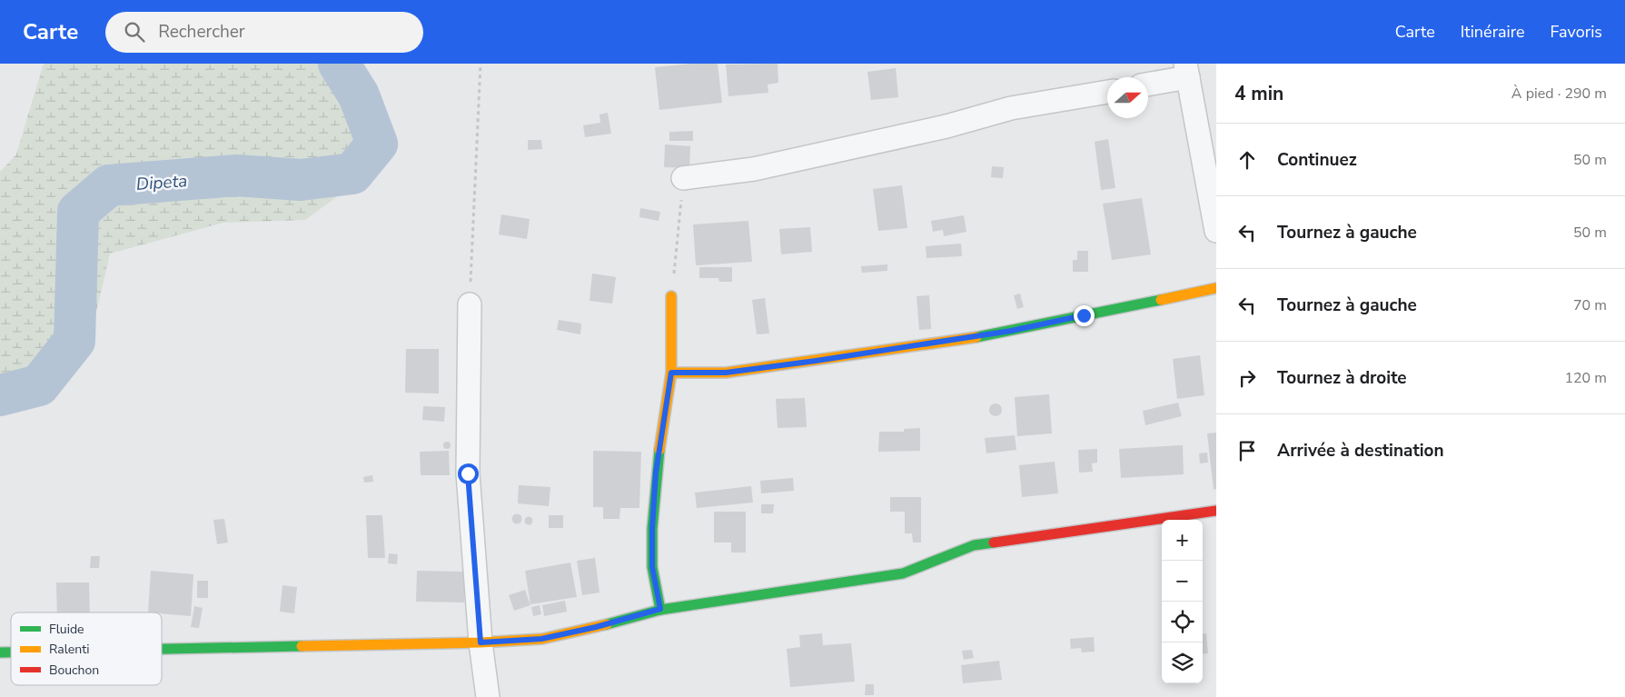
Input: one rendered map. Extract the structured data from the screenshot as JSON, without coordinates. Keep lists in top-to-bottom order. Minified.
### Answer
{"water":["Dipeta"],"legend":["Fluide","Ralenti","Bouchon"],"north":"right","page":{"header":"Carte","search":"Rechercher","nav":["Carte","Itinéraire","Favoris"],"heading":["4 min","À pied · 290 m"],"list":[["Continuez","50 m"],["Tournez à gauche","50 m"],["Tournez à gauche","70 m"],["Tournez à droite","120 m"],"Arrivée à destination"],"map_buttons":["+","−"]}}
